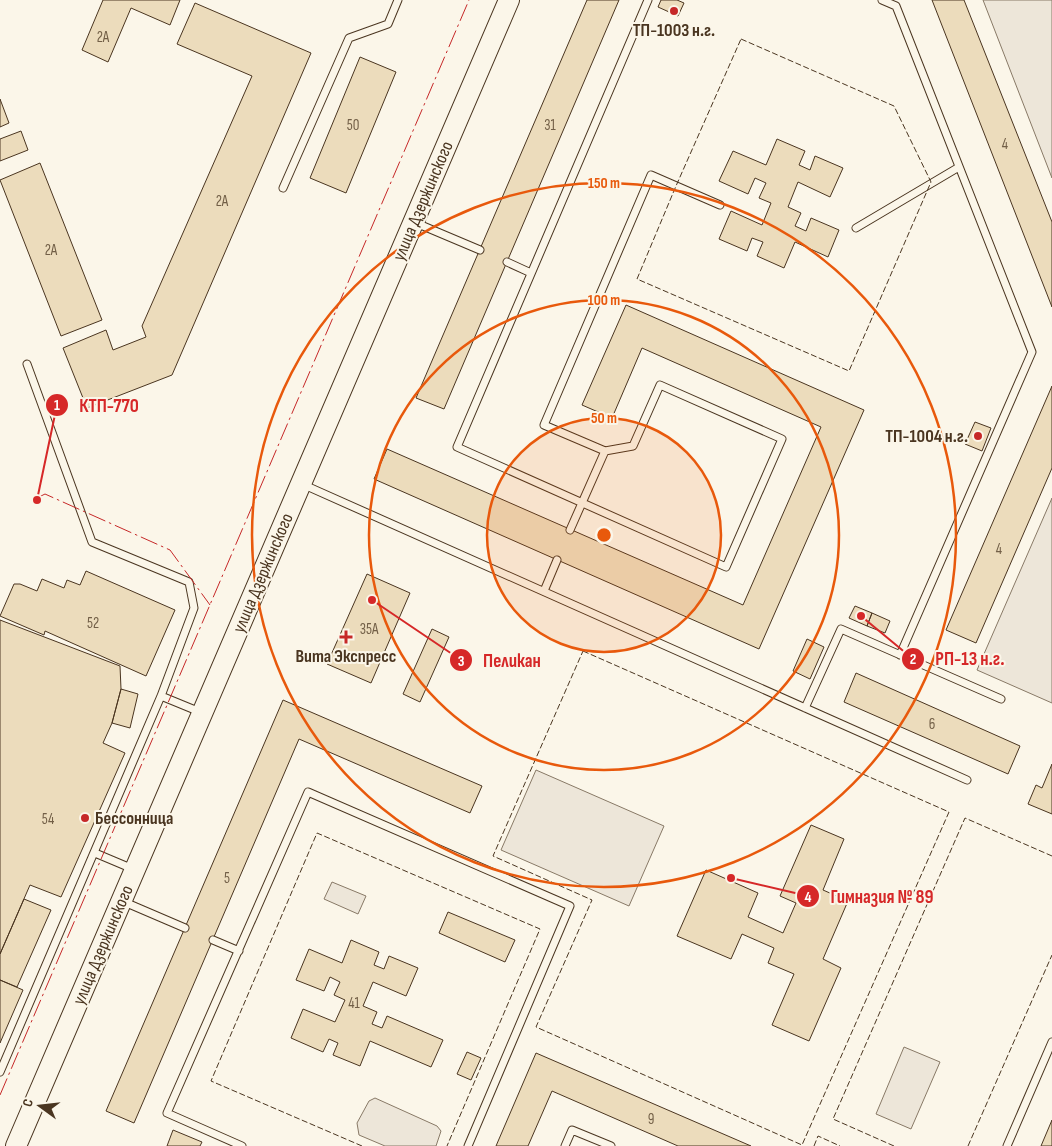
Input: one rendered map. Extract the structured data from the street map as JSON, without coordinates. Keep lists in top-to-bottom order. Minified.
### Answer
{"streets":{"main road":["улица Дзержинского"]},"places":{"other":["ТП-1003 н.г.","ТП-1004 н.г.","КТП-770","Пеликан","РП-13 н.г.","Бессонница","Гимназия № 89"],"health":["Вита Экспресс"]},"house_numbers":["2А","50","31","4","2А","2А","4","52","35А","6","54","5","41","9"],"north":"left","rings":["150 m","100 m","50 m"]}
